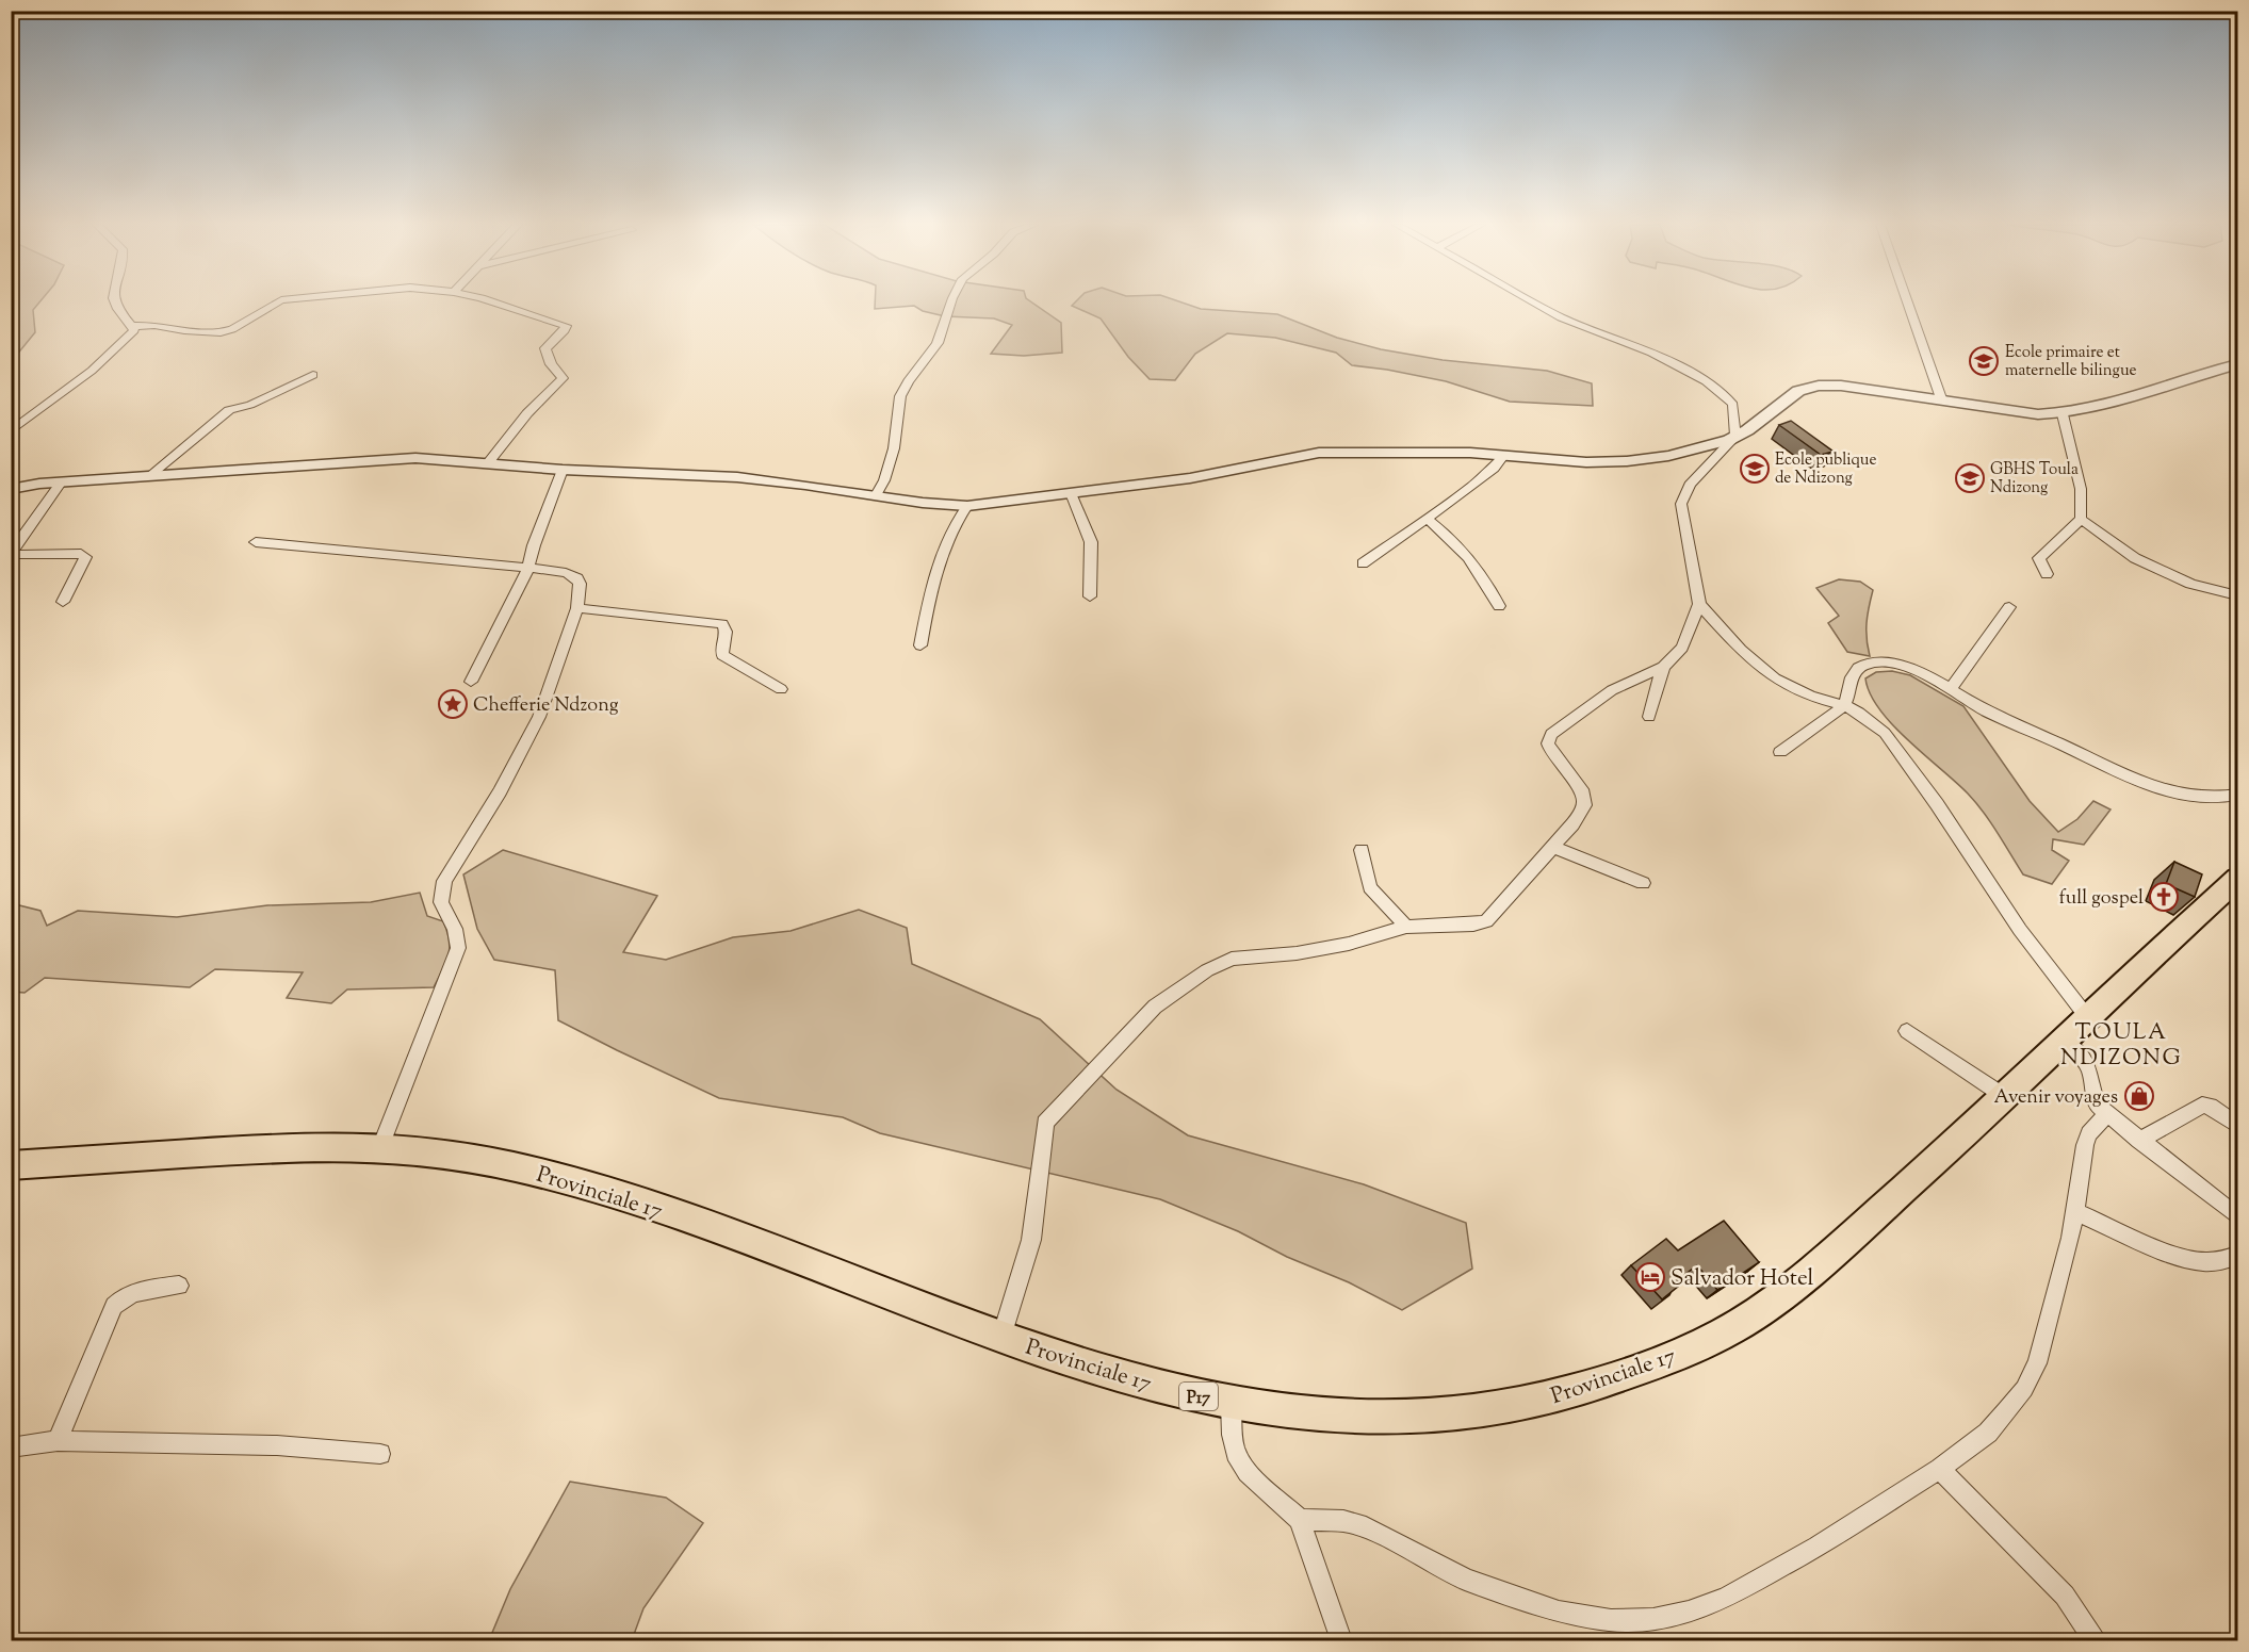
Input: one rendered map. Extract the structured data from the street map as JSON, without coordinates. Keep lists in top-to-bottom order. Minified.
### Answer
{"streets":{"main road":["Provinciale 17","P17"]},"districts":["TOULA NDIZONG"],"places":{"school or university":["Ecole primaire et maternelle bilingue","Ecole publique de Ndizong","GBHS Toula Ndizong"],"place":["Chefferie Ndzong"],"church":["full gospel"],"shop":["Avenir voyages"],"hotel":["Salvador Hotel"]}}
